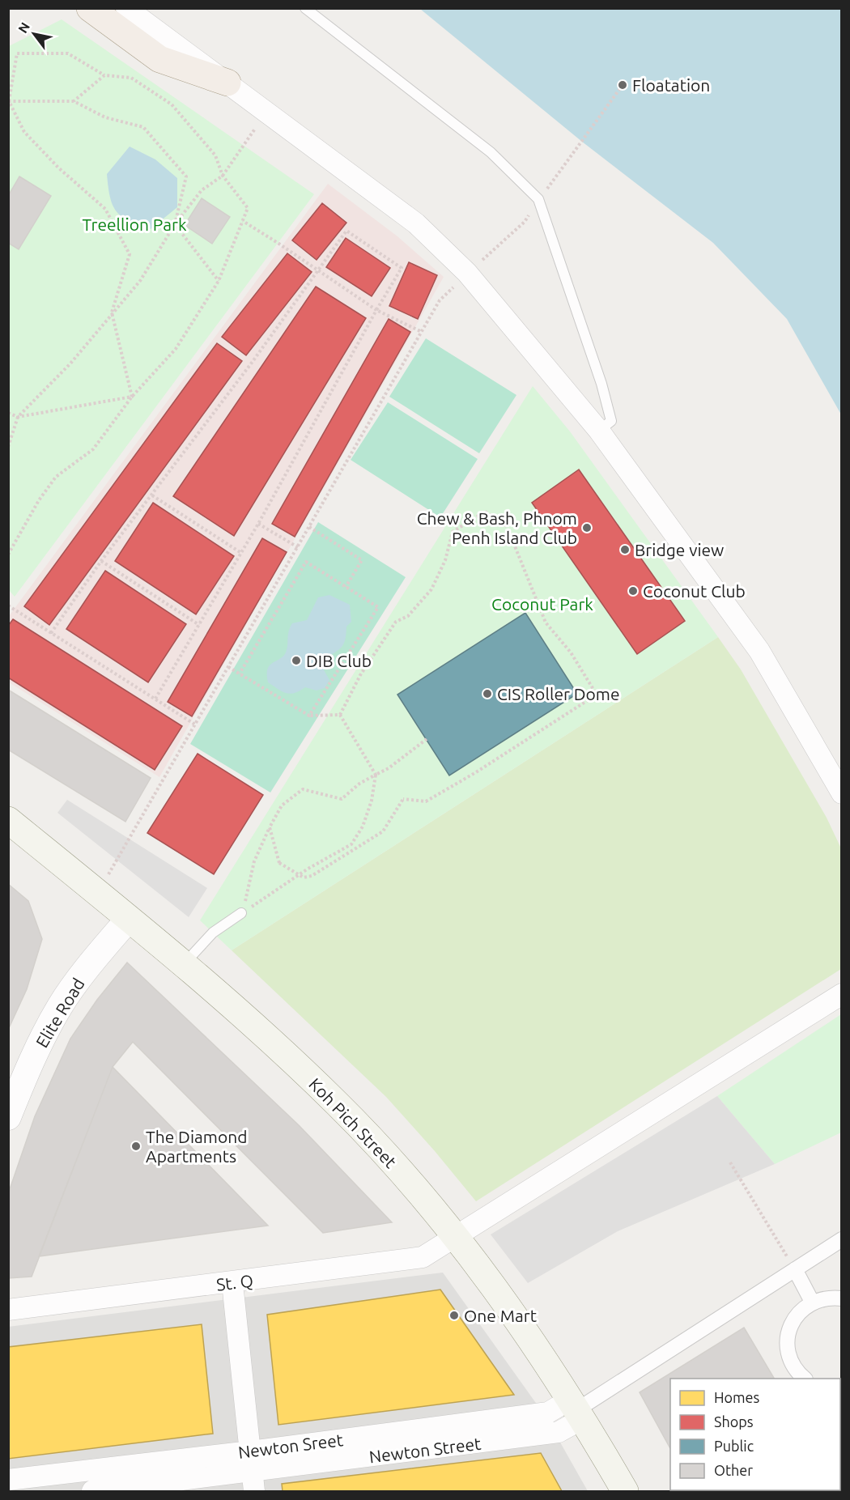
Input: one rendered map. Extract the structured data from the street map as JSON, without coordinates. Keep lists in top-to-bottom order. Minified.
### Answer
{"streets":{"main road":["Koh Pich Street"],"street":["Elite Road","St. Q","Newton Sreet","Newton Street"]},"crossings":[["Elite Road","Koh Pich Street"],["Koh Pich Street","St. Q"],["Koh Pich Street","Newton Sreet"],["Koh Pich Street","Newton Street"],["Newton Sreet","Newton Street"]],"parks":["Treellion Park","Coconut Park"],"places":["Floatation","Chew & Bash, Phnom Penh Island Club","Bridge view","Coconut Club","DIB Club","CIS Roller Dome","The Diamond Apartments","One Mart"],"legend":["Homes","Shops","Public","Other"],"north":"top left"}
